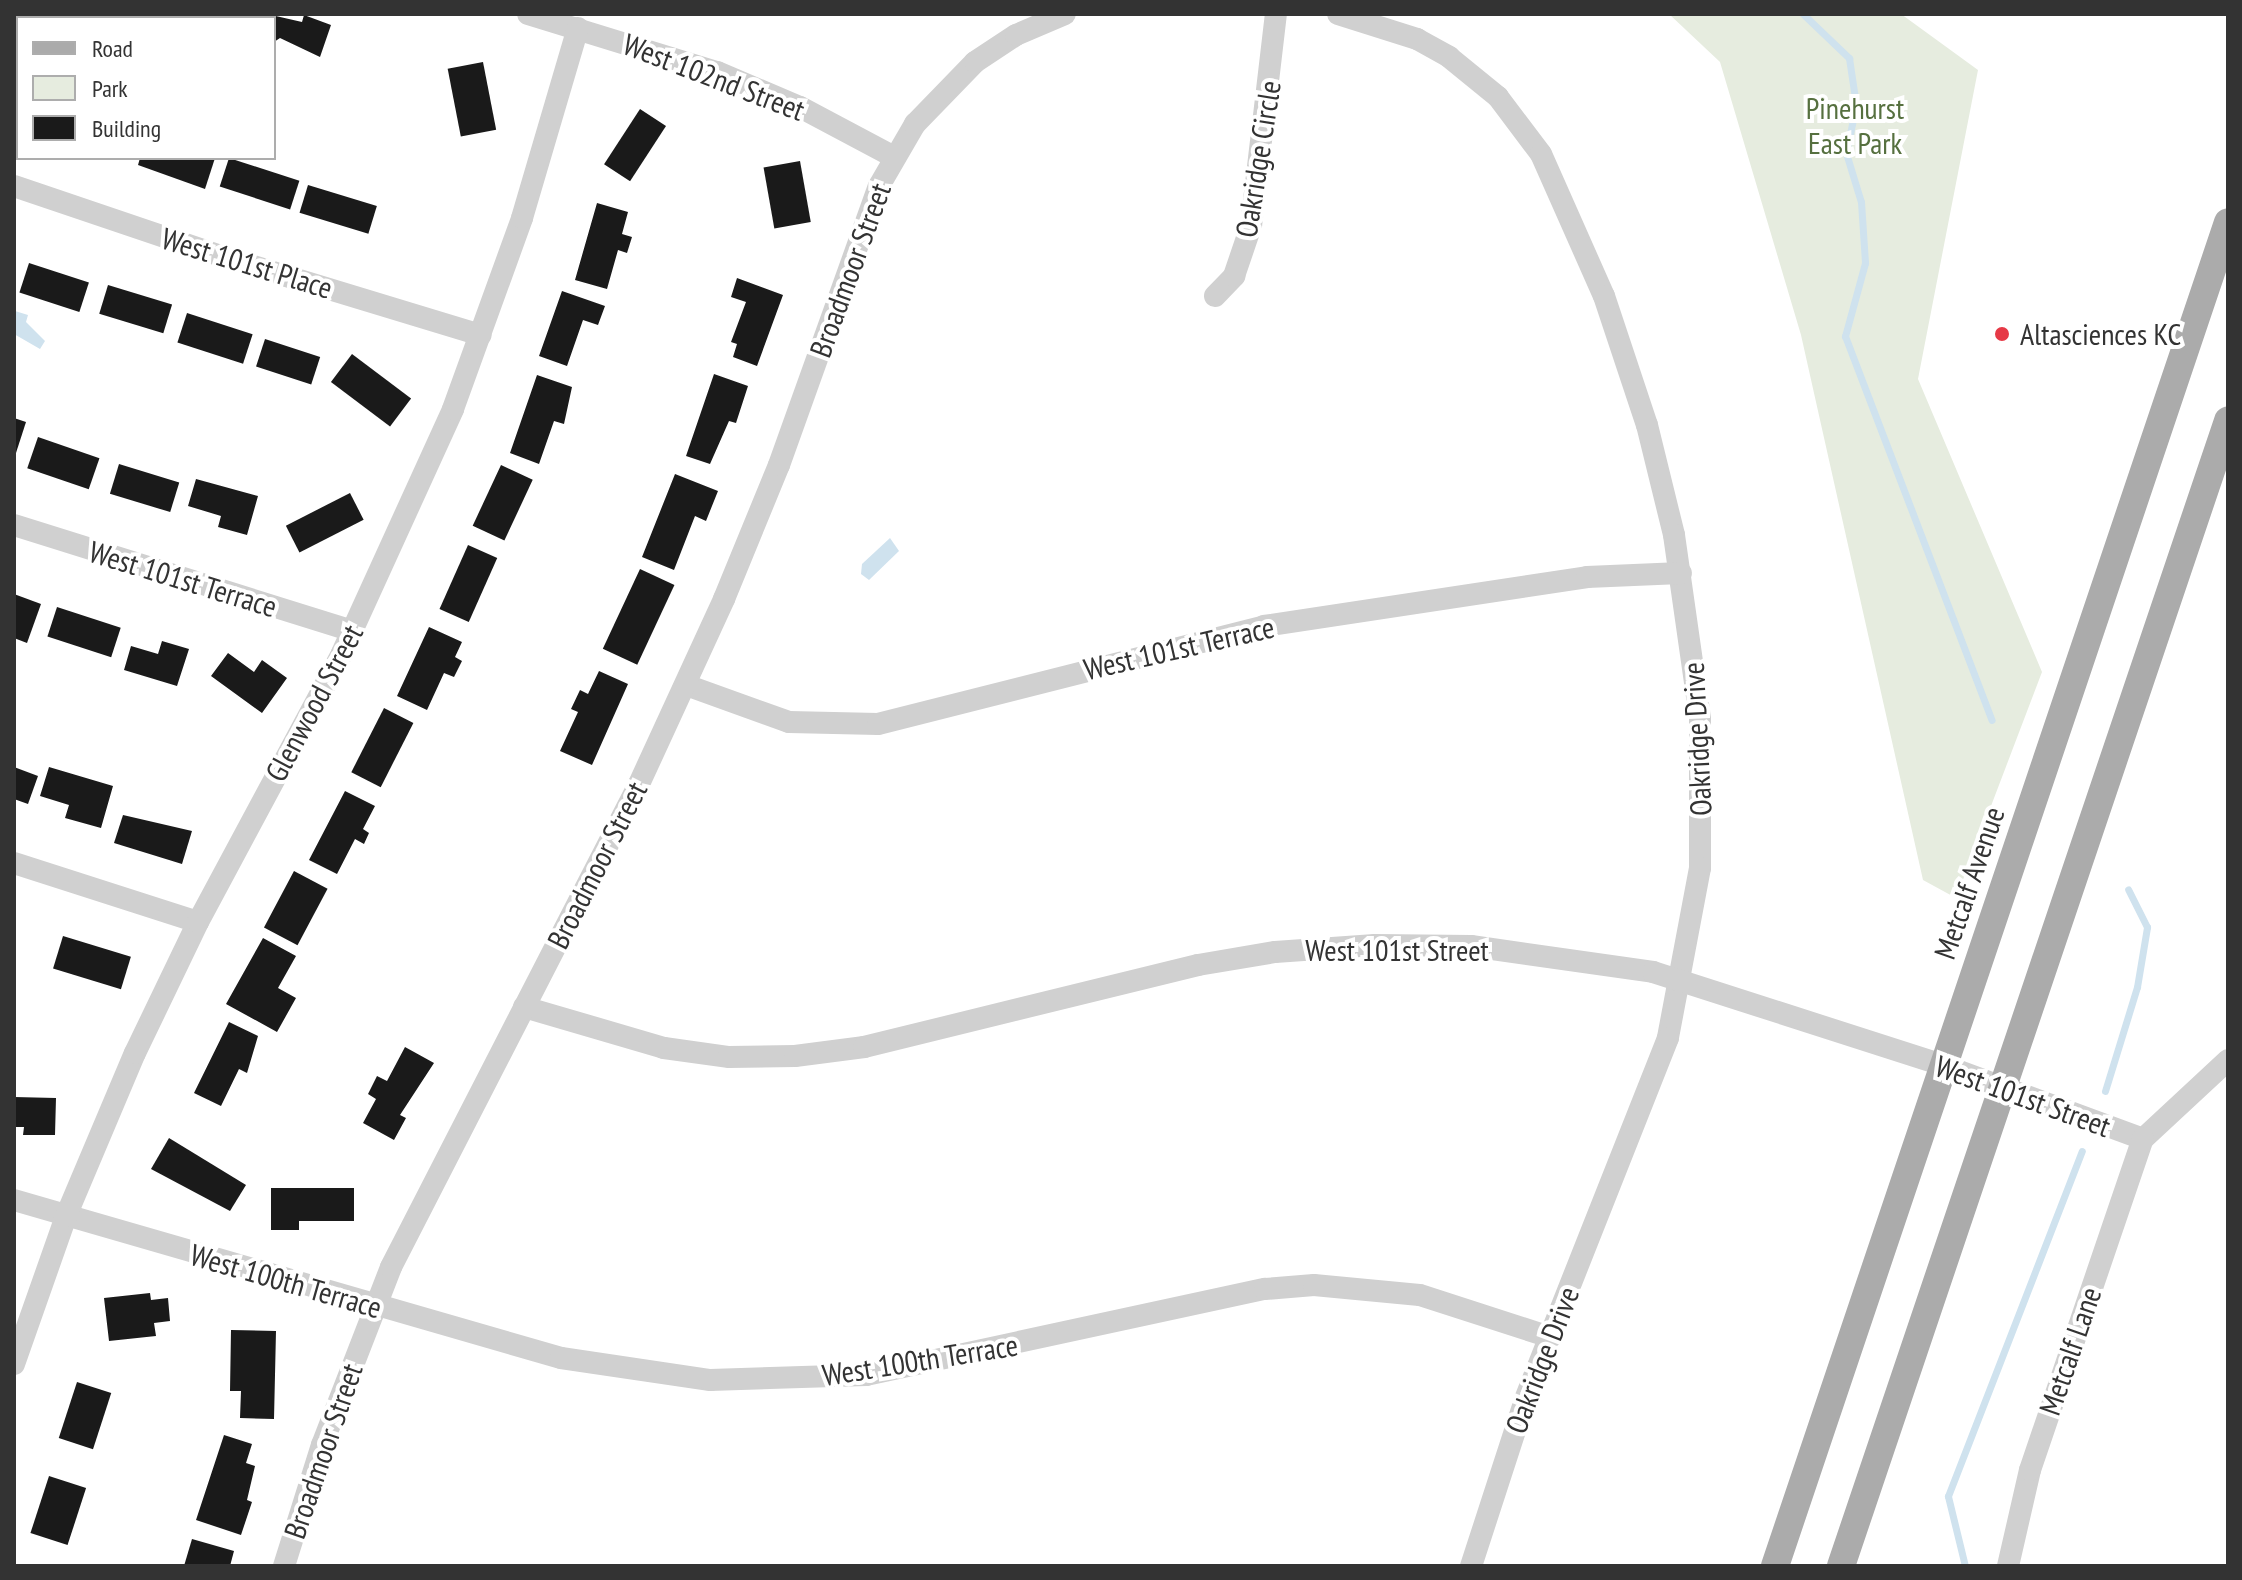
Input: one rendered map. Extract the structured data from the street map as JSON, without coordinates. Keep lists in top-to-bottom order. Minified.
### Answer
{"streets":{"main road":["Metcalf Avenue"],"street":["West 102nd Street","Oakridge Circle","West 101st Place","Broadmoor Street","West 101st Terrace","Glenwood Street","Oakridge Drive","West 101st Street","West 100th Terrace","Metcalf Lane"]},"crossings":[["West 102nd Street","Broadmoor Street"],["West 102nd Street","Glenwood Street"],["West 101st Place","Glenwood Street"],["Broadmoor Street","West 101st Terrace"],["Broadmoor Street","West 101st Street"],["Broadmoor Street","West 100th Terrace"],["West 101st Terrace","Glenwood Street"],["West 101st Terrace","Oakridge Drive"],["Glenwood Street","West 100th Terrace"],["Oakridge Drive","West 101st Street"],["Oakridge Drive","West 100th Terrace"],["Metcalf Avenue","West 101st Street"],["West 101st Street","Metcalf Lane"]],"parks":["Pinehurst East Park"],"places":["Altasciences KC"],"legend":["Road","Park","Building"]}
